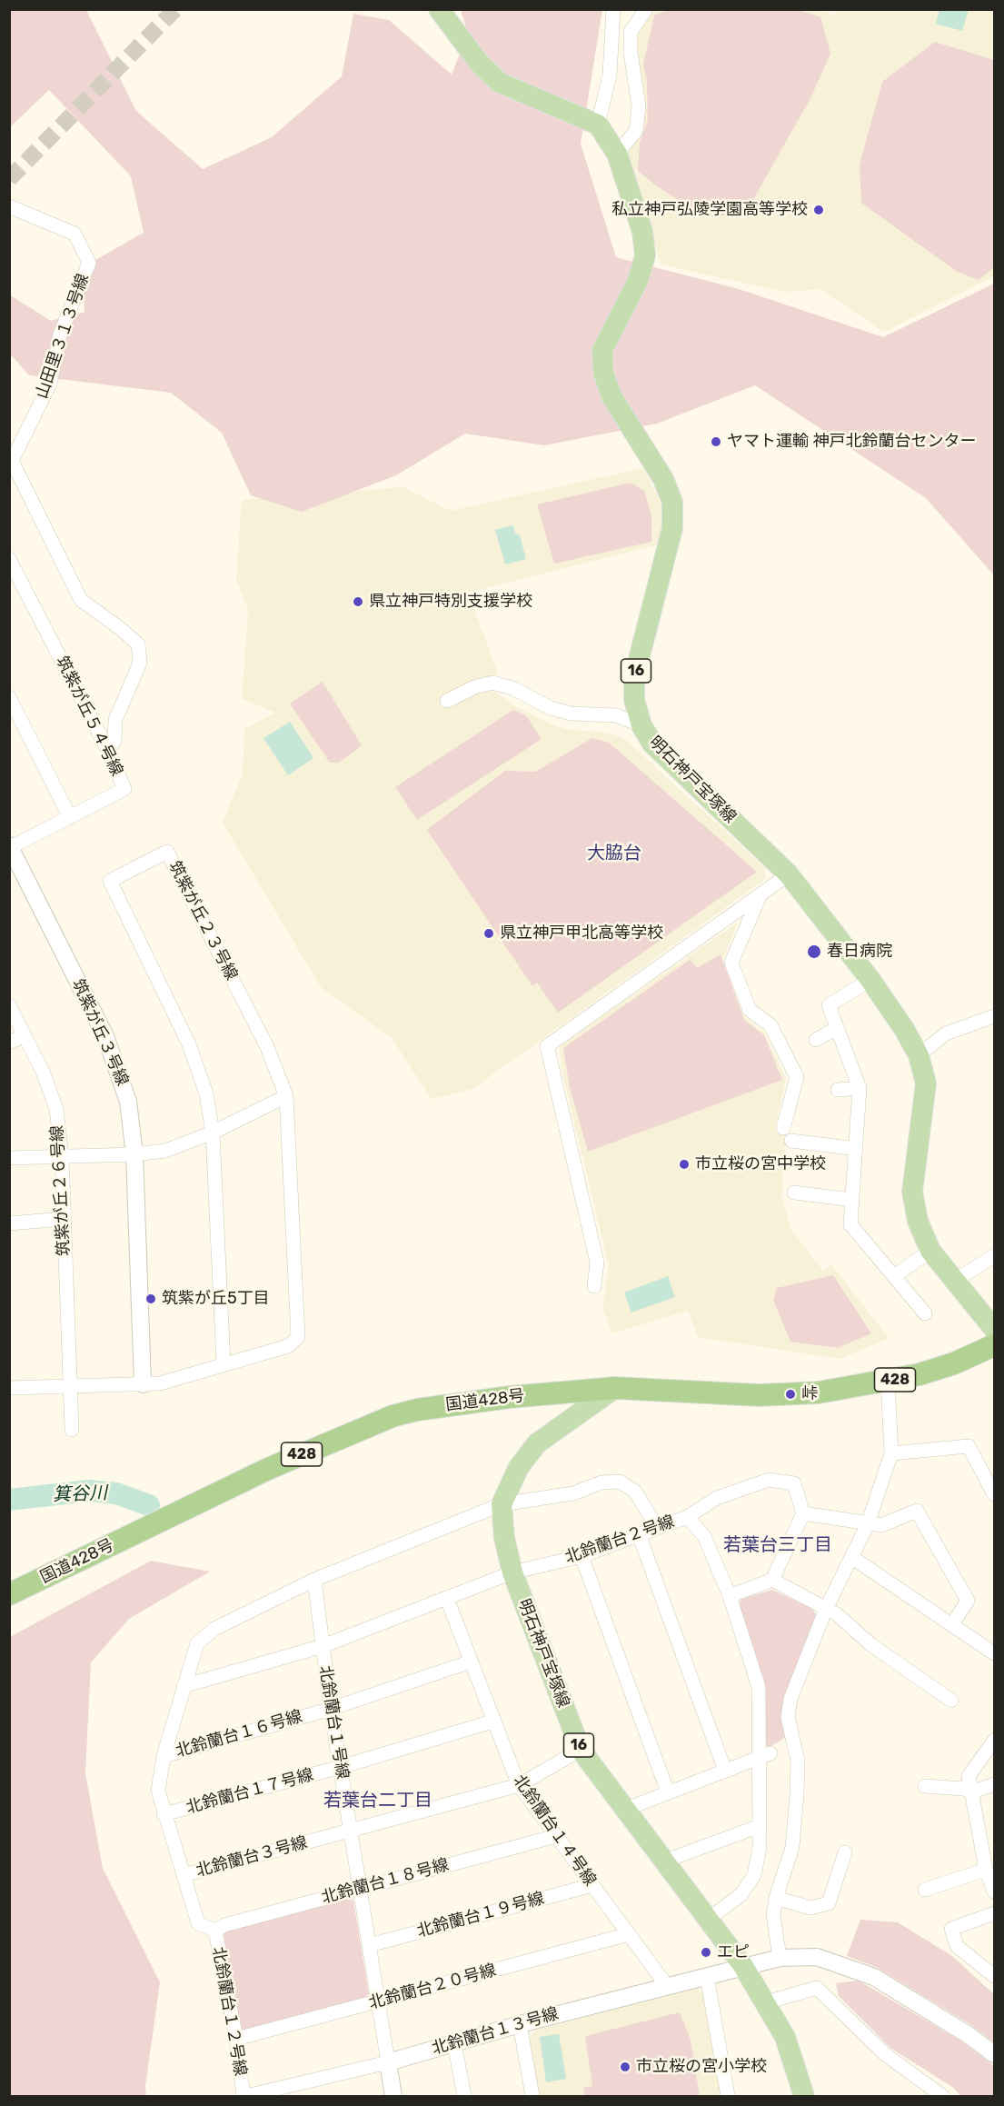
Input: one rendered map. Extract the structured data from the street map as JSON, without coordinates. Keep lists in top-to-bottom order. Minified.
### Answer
{"streets":{"highway":["428","国道428号"],"main road":["16","明石神戸宝塚線"],"street":["山田里３１３号線","筑紫が丘５４号線","筑紫が丘２３号線","筑紫が丘３号線","筑紫が丘２６号線","北鈴蘭台２号線","北鈴蘭台１号線","北鈴蘭台１６号線","北鈴蘭台１７号線","北鈴蘭台１４号線","北鈴蘭台３号線","北鈴蘭台１８号線","北鈴蘭台１９号線","北鈴蘭台２０号線","北鈴蘭台１２号線","北鈴蘭台１３号線"]},"crossings":[["山田里３１３号線","筑紫が丘５４号線"],["筑紫が丘５４号線","筑紫が丘３号線"],["明石神戸宝塚線","国道428号"],["明石神戸宝塚線","北鈴蘭台２号線"],["明石神戸宝塚線","北鈴蘭台３号線"],["明石神戸宝塚線","北鈴蘭台１３号線"],["筑紫が丘２３号線","筑紫が丘３号線"],["筑紫が丘２３号線","筑紫が丘２６号線"],["北鈴蘭台２号線","北鈴蘭台１号線"],["北鈴蘭台２号線","北鈴蘭台１４号線"],["北鈴蘭台２号線","北鈴蘭台３号線"],["北鈴蘭台１号線","北鈴蘭台１６号線"],["北鈴蘭台１号線","北鈴蘭台１７号線"],["北鈴蘭台１号線","北鈴蘭台３号線"],["北鈴蘭台１号線","北鈴蘭台１８号線"],["北鈴蘭台１号線","北鈴蘭台１９号線"],["北鈴蘭台１号線","北鈴蘭台２０号線"],["北鈴蘭台１号線","北鈴蘭台１３号線"],["北鈴蘭台１６号線","北鈴蘭台１４号線"],["北鈴蘭台１６号線","北鈴蘭台３号線"],["北鈴蘭台１７号線","北鈴蘭台１４号線"],["北鈴蘭台１７号線","北鈴蘭台３号線"],["北鈴蘭台１４号線","北鈴蘭台３号線"],["北鈴蘭台１４号線","北鈴蘭台１８号線"],["北鈴蘭台１４号線","北鈴蘭台１９号線"],["北鈴蘭台１４号線","北鈴蘭台２０号線"],["北鈴蘭台１４号線","北鈴蘭台１３号線"],["北鈴蘭台３号線","北鈴蘭台１２号線"],["北鈴蘭台１８号線","北鈴蘭台１２号線"],["北鈴蘭台２０号線","北鈴蘭台１２号線"],["北鈴蘭台１２号線","北鈴蘭台１３号線"]],"districts":["大脇台","若葉台三丁目","若葉台二丁目"],"water":["箕谷川"],"places":["私立神戸弘陵学園高等学校","ヤマト運輸 神戸北鈴蘭台センター","県立神戸特別支援学校","県立神戸甲北高等学校","春日病院","市立桜の宮中学校","筑紫が丘5丁目","峠","エピ","市立桜の宮小学校"]}
